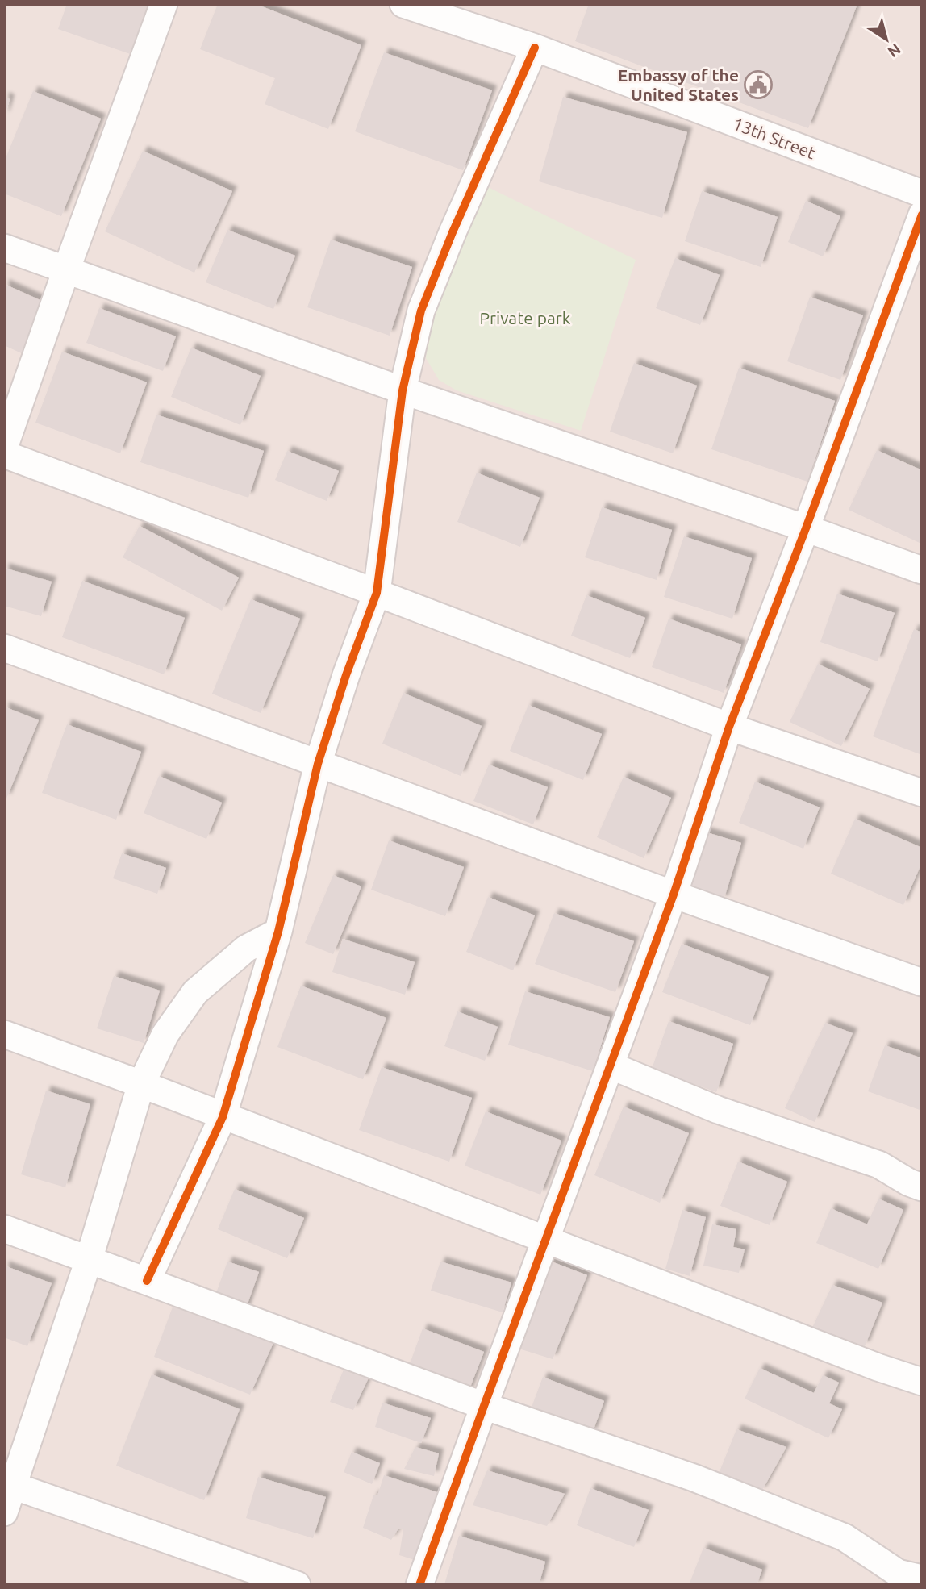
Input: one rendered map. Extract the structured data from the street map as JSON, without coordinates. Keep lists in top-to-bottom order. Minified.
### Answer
{"streets":{"street":["13th Street"]},"parks":["Private park"],"places":{"public building":["Embassy of the United States"]},"north":"bottom right"}
